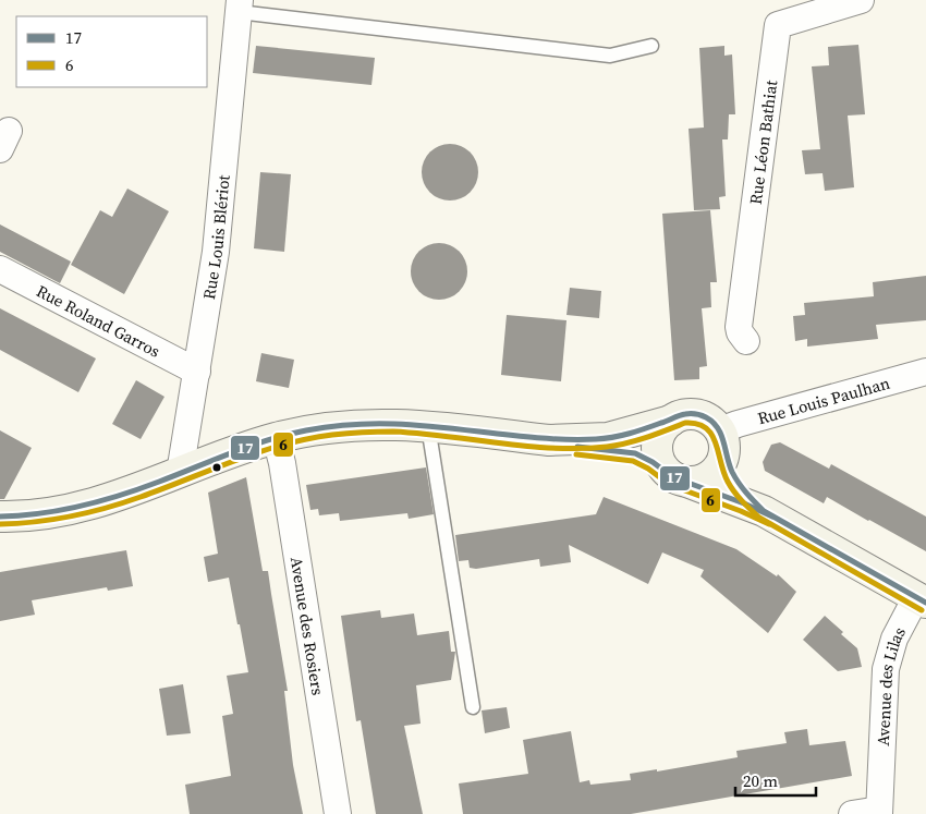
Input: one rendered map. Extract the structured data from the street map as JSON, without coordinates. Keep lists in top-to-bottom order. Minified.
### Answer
{"streets":{"street":["Rue Léon Bathiat","Rue Louis Blériot","Rue Roland Garros","Rue Louis Paulhan","Avenue des Rosiers","Avenue des Lilas"]},"crossings":[["Rue Louis Blériot","Rue Roland Garros"]],"lines":["transit line 17","transit line 6"],"legend":["17","6"],"scale_bar":"20 m"}
